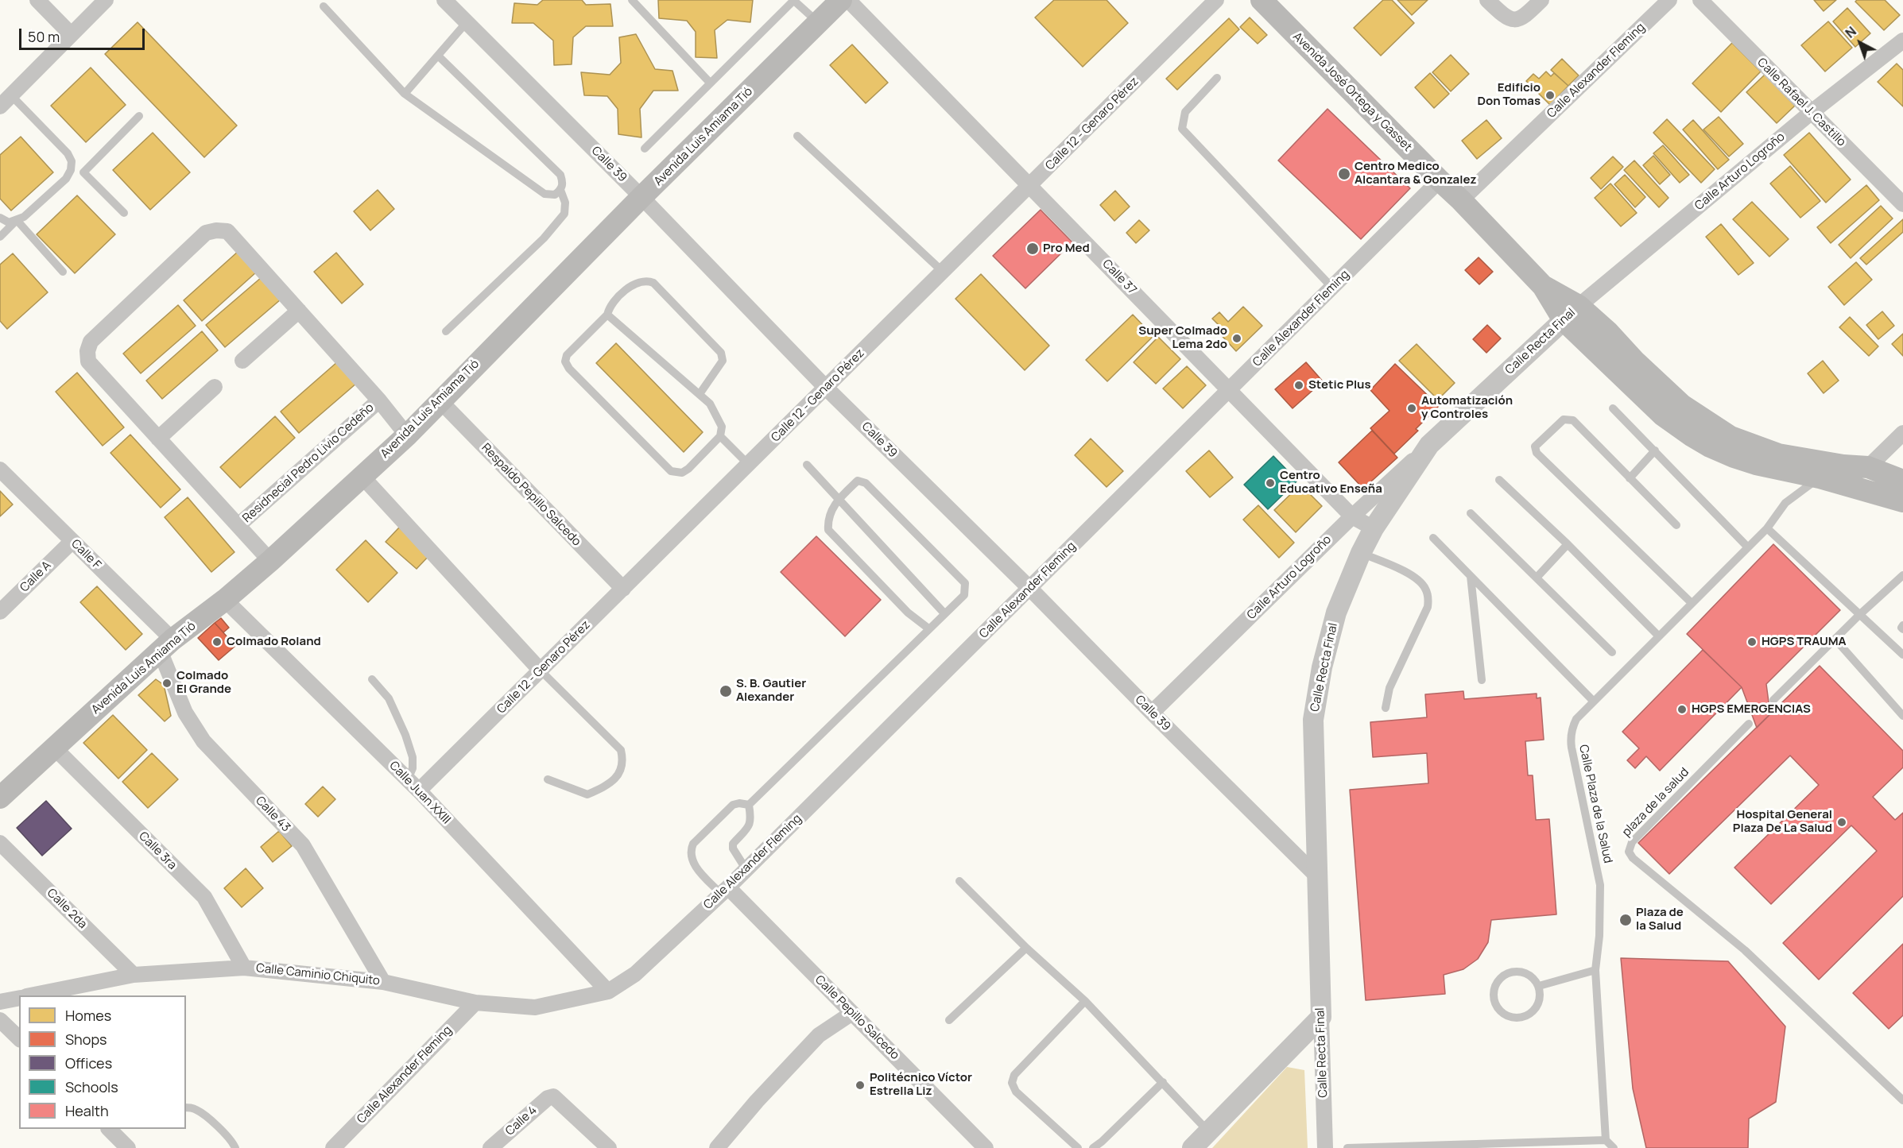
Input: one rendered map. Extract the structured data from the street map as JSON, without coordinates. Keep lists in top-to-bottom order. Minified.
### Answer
{"streets":{"main road":["Avenida José Ortega y Gasset","Avenida Luis Amiama Tió"],"street":["Calle Alexander Fleming","Calle Rafael J. Castillo","Calle 12 - Genaro Pérez","Calle 39","Calle Arturo Logroño","Calle 37","Calle Recta Final","Residnecial Pedro Livio Cedeño","Respaldo Pepillo Salcedo","Calle F","Calle A","Calle Juan XXIII","Calle 43","Calle 3ra","Calle 2da","Calle Caminio Chiquito","Calle Pepillo Salcedo","Calle 4"],"lane":["plaza de la salud","Calle Plaza de la Salud"]},"crossings":[["Calle Alexander Fleming","Avenida José Ortega y Gasset"],["Calle Alexander Fleming","Calle 39"],["Calle Alexander Fleming","Calle 37"],["Calle Alexander Fleming","Calle Juan XXIII"],["Calle Alexander Fleming","Calle Caminio Chiquito"],["Calle Alexander Fleming","Calle Pepillo Salcedo"],["Avenida José Ortega y Gasset","Calle Arturo Logroño"],["Avenida José Ortega y Gasset","Calle Recta Final"],["Avenida José Ortega y Gasset","Calle Plaza de la Salud"],["Calle Rafael J. Castillo","Calle Arturo Logroño"],["Calle 12 - Genaro Pérez","Calle 39"],["Calle 12 - Genaro Pérez","Calle 37"],["Calle 12 - Genaro Pérez","Respaldo Pepillo Salcedo"],["Calle 12 - Genaro Pérez","Calle Juan XXIII"],["Avenida Luis Amiama Tió","Calle 39"],["Avenida Luis Amiama Tió","Residnecial Pedro Livio Cedeño"],["Avenida Luis Amiama Tió","Respaldo Pepillo Salcedo"],["Avenida Luis Amiama Tió","Calle F"],["Avenida Luis Amiama Tió","Calle Juan XXIII"],["Avenida Luis Amiama Tió","Calle 43"],["Avenida Luis Amiama Tió","Calle 3ra"],["Calle 39","Calle Arturo Logroño"],["Calle 39","Calle Recta Final"],["Calle Arturo Logroño","Calle 37"],["Calle Arturo Logroño","Calle Recta Final"],["Calle 37","Calle Recta Final"],["Calle F","Calle A"],["Calle F","Calle 43"],["Calle Juan XXIII","Calle Caminio Chiquito"],["Calle 43","Calle Caminio Chiquito"],["Calle 3ra","Calle Caminio Chiquito"],["Calle 2da","Calle Caminio Chiquito"]],"places":["Edificio Don Tomas","Centro Medico Alcantara & Gonzalez","Pro Med","Super Colmado Lema 2do","Stetic Plus","Automatización y Controles","Centro Educativo Enseña","Colmado Roland","HGPS TRAUMA","Colmado El Grande","S. B. Gautier Alexander","HGPS EMERGENCIAS","Hospital General Plaza De La Salud","Plaza de la Salud","Politécnico Víctor Estrella Liz"],"legend":["Homes","Shops","Offices","Schools","Health"],"scale_bar":"50 m","north":"top left"}
